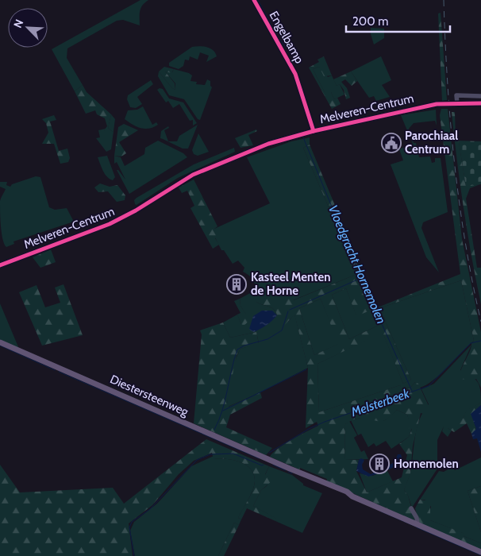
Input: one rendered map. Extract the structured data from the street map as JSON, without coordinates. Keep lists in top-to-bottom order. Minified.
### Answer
{"streets":{"main road":["Melveren-Centrum","Diestersteenweg"],"street":["Engelbamp"]},"crossings":[["Engelbamp","Melveren-Centrum"]],"water":["Vloedgracht Hornemolen","Melsterbeek"],"places":{"public building":["Parochiaal Centrum"],"building":["Kasteel Menten de Horne","Hornemolen"]},"scale_bar":"200 m","north":"top left"}
